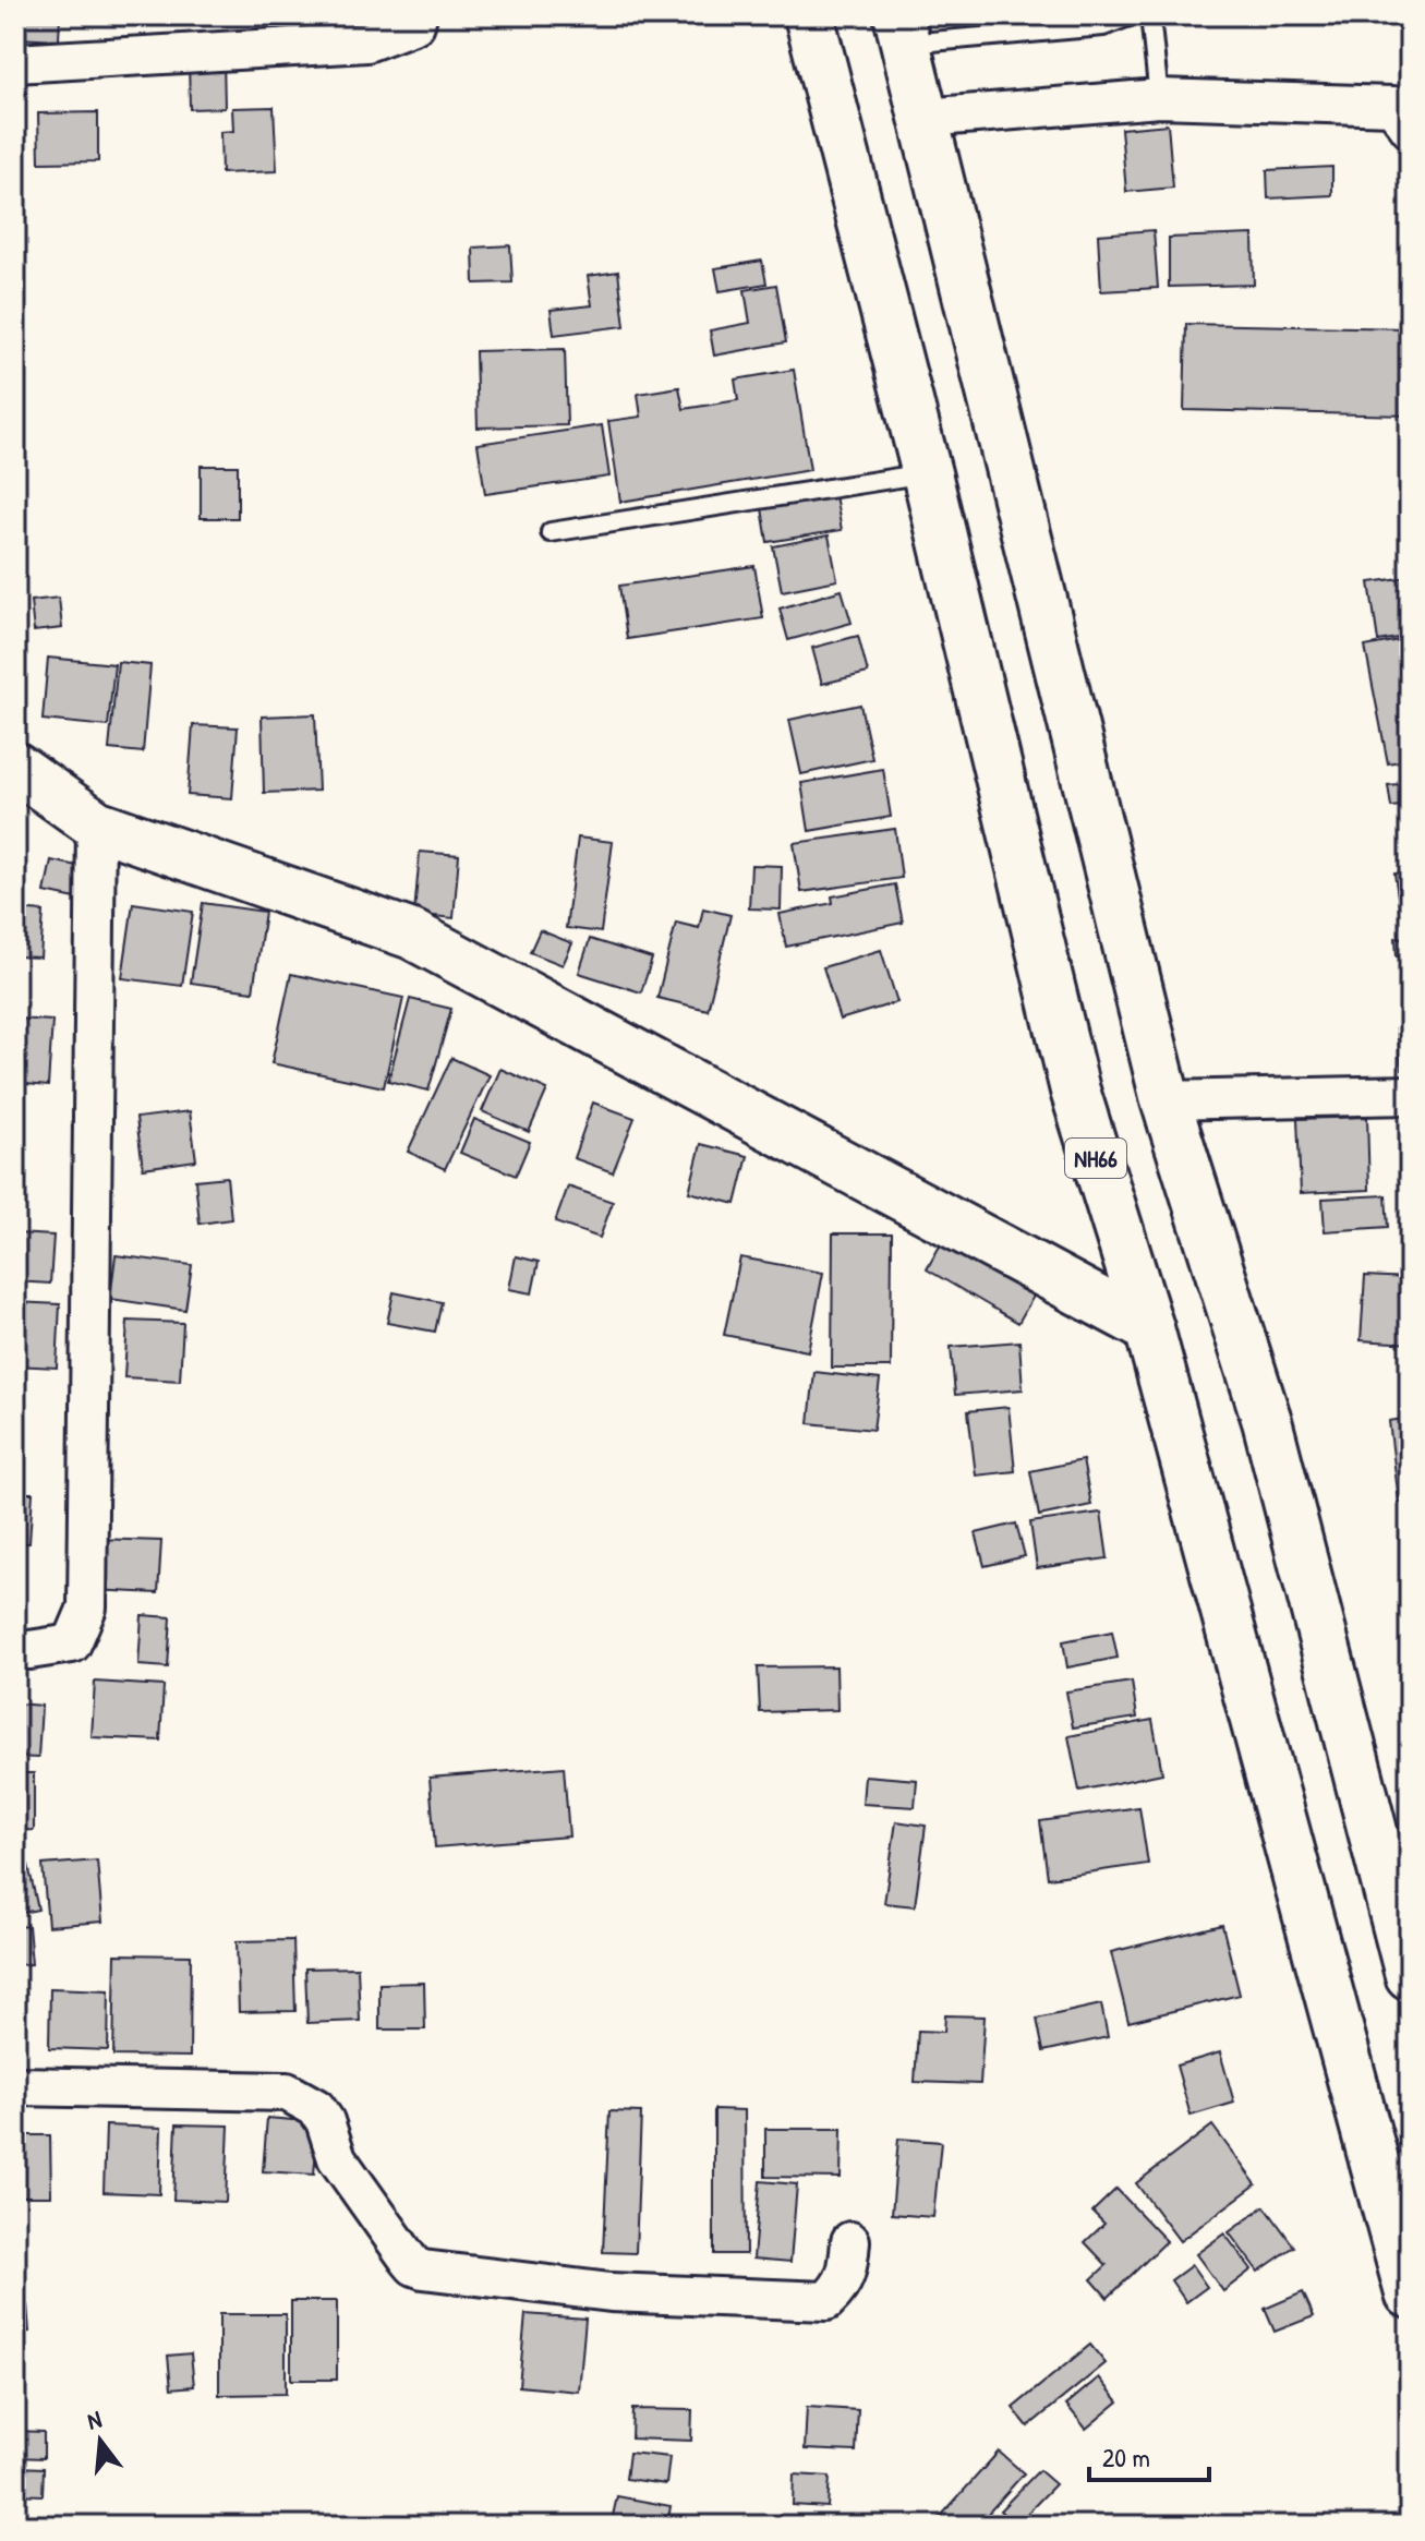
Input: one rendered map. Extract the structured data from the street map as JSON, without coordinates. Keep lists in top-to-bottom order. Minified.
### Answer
{"streets":{"main road":["NH66"]},"scale_bar":"20 m","north":"top"}
